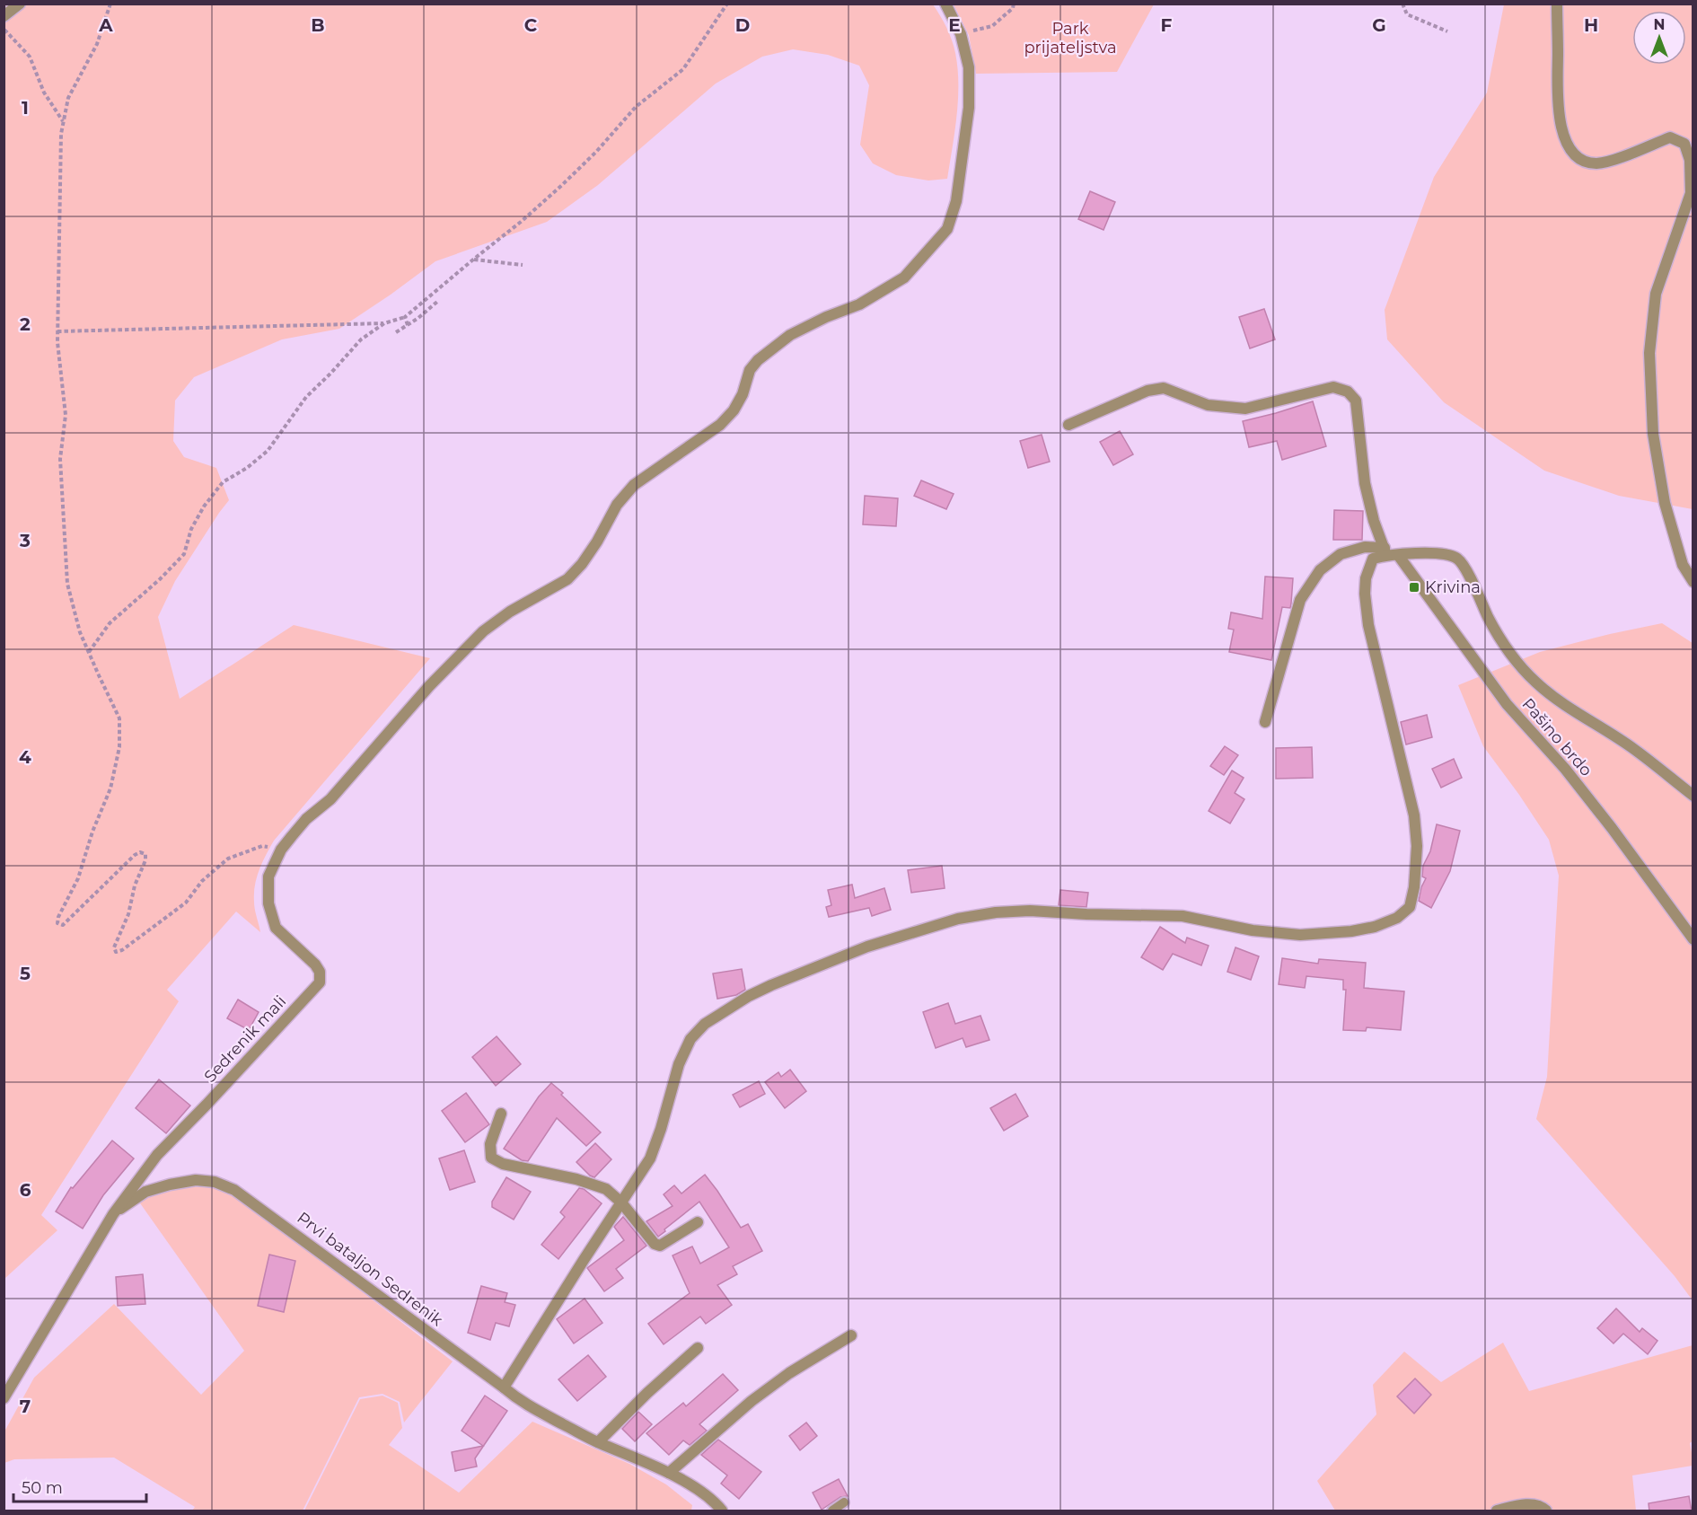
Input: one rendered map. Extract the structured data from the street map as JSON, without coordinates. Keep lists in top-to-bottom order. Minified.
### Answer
{"streets":{"street":["Pašino brdo","Sedrenik mali","Prvi bataljon Sedrenik"]},"crossings":[["Sedrenik mali","Prvi bataljon Sedrenik"]],"parks":["Park prijateljstva"],"places":{"transit":["Krivina"]},"scale_bar":"50 m","north":"top","grid":{"columns":["A","B","C","D","E","F","G","H"],"rows":["1","2","3","4","5","6","7"]}}
